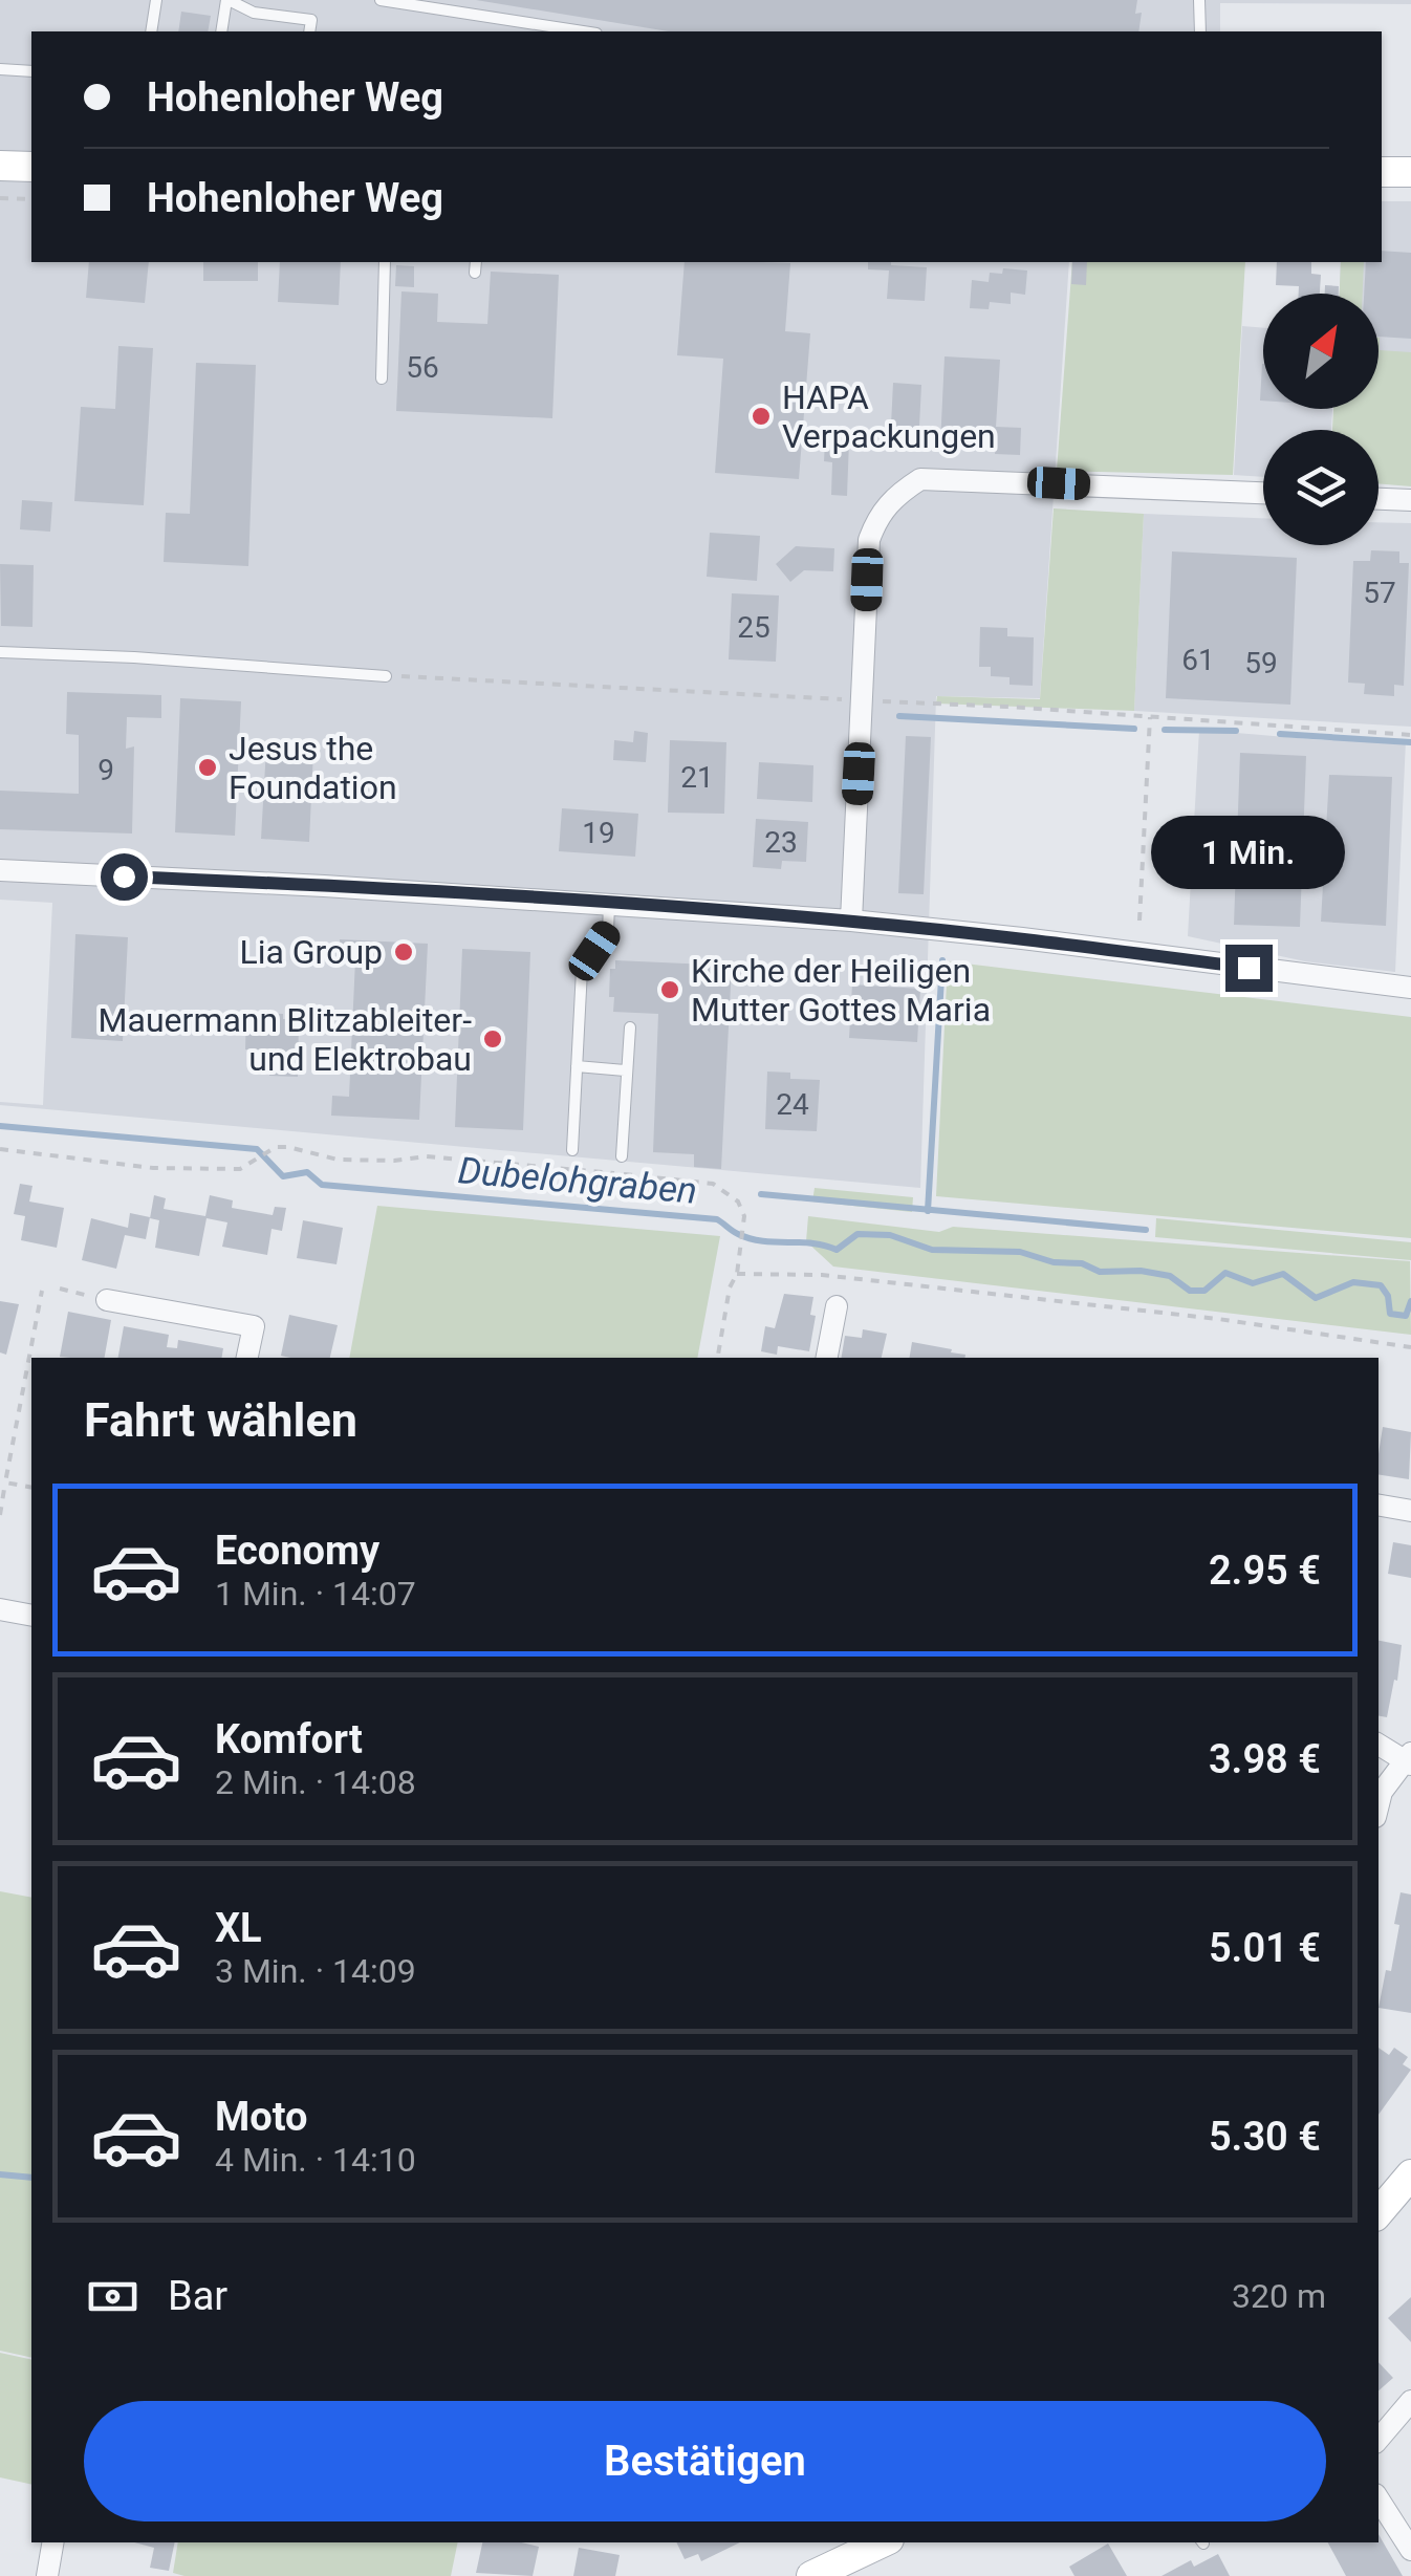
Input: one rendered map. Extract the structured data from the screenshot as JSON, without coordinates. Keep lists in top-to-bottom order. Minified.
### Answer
{"water":["Dubelohgraben"],"places":["HAPA Verpackungen","Jesus the Foundation","Lia Group","Kirche der Heiligen Mutter Gottes Maria","Mauermann Blitzableiter- und Elektrobau"],"house_numbers":["56","57","25","61","59","9","21","19","23","24"],"north":"top right","page":{"banner":["Hohenloher Weg","Hohenloher Weg"],"bubble":"1 Min.","heading":"Fahrt wählen","list":[{"name":"Economy","note":"1 Min. · 14:07","value":"2.95 €"},{"name":"Komfort","note":"2 Min. · 14:08","value":"3.98 €"},{"name":"XL","note":"3 Min. · 14:09","value":"5.01 €"},{"name":"Moto","note":"4 Min. · 14:10","value":"5.30 €"}],"pay":["Bar","320 m"],"buttons":"Bestätigen"}}
